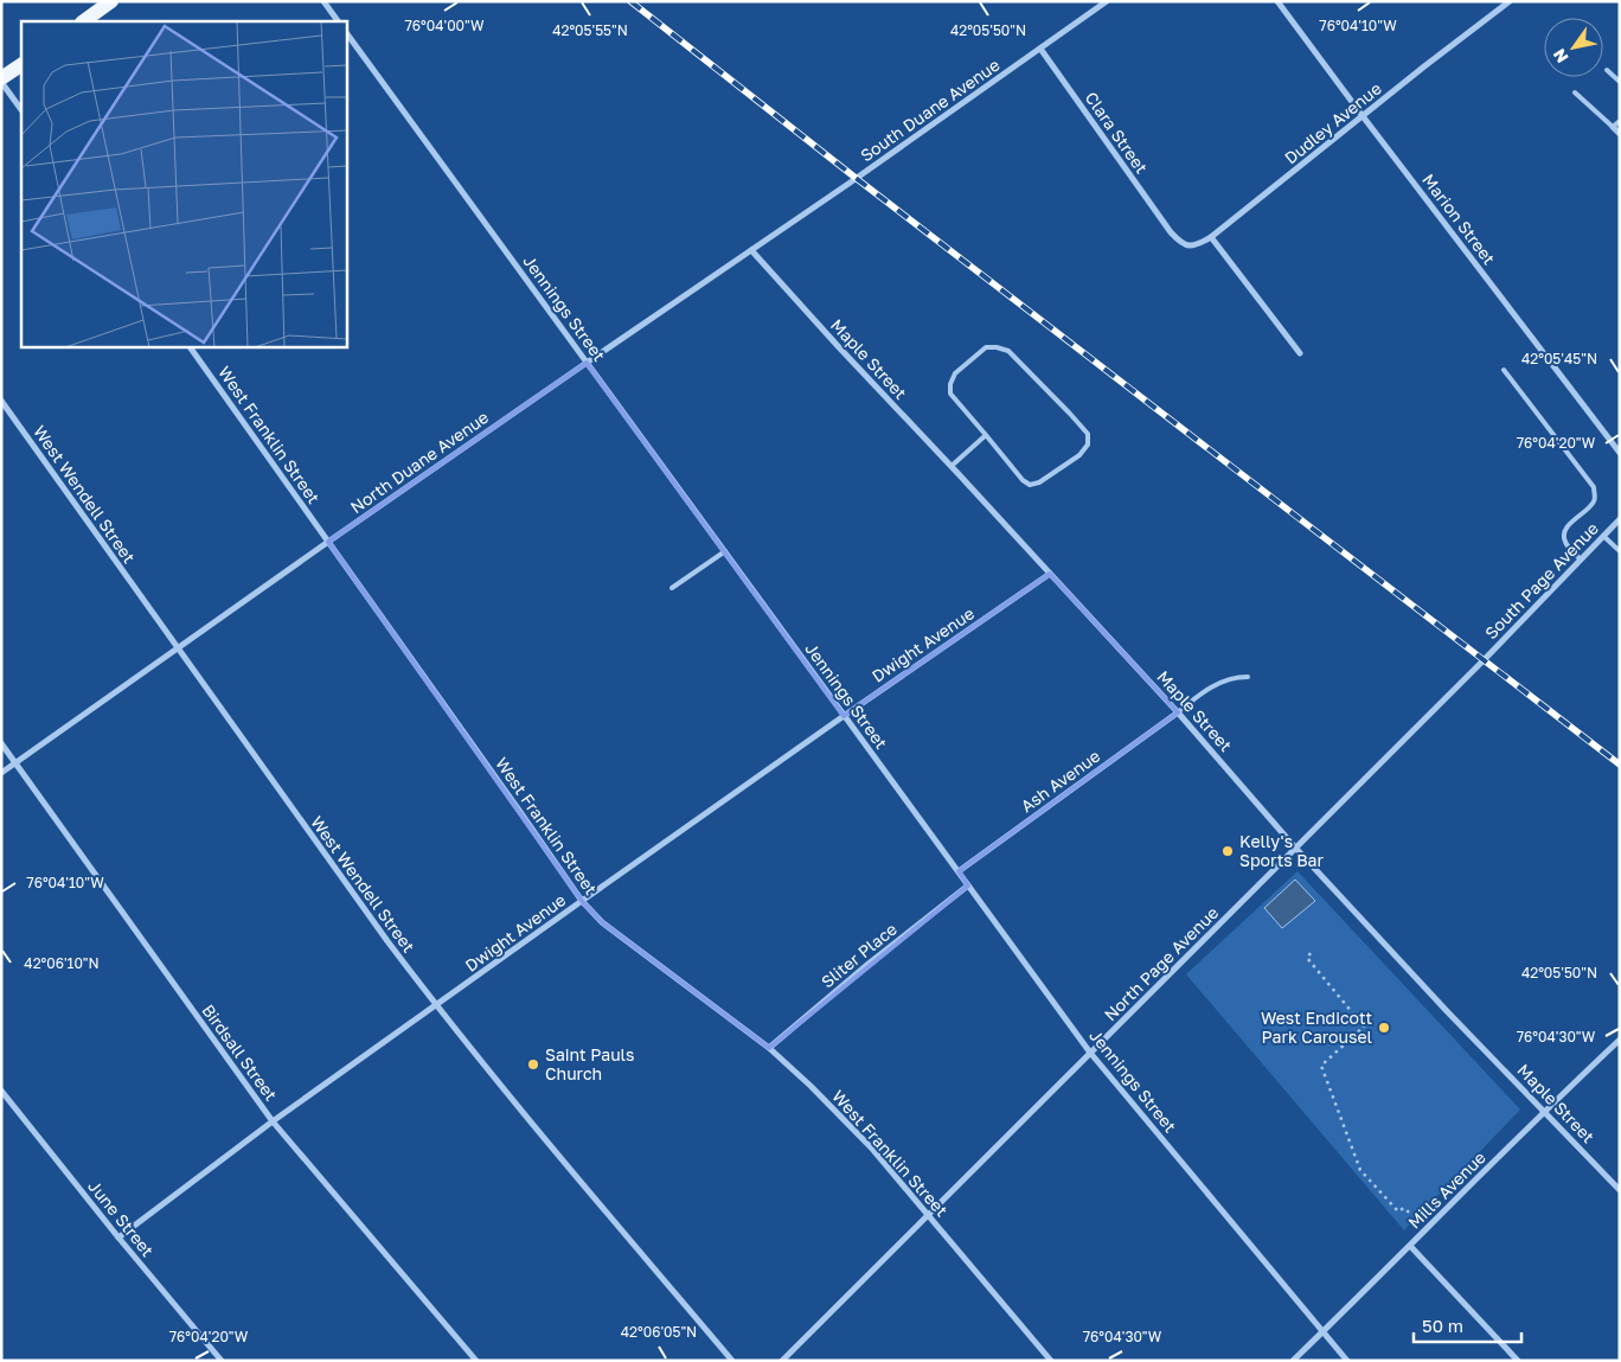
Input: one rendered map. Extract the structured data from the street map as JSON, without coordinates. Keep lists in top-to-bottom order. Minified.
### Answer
{"streets":{"street":["South Duane Avenue","Dudley Avenue","Clara Street","Marion Street","Jennings Street","Maple Street","West Franklin Street","North Duane Avenue","West Wendell Street","South Page Avenue","Dwight Avenue","Ash Avenue","Sliter Place","North Page Avenue","Birdsall Street","Mills Avenue","June Street"]},"crossings":[["South Duane Avenue","Clara Street"],["South Duane Avenue","North Duane Avenue"],["Dudley Avenue","Clara Street"],["Dudley Avenue","Marion Street"],["Jennings Street","North Duane Avenue"],["Jennings Street","Dwight Avenue"],["Jennings Street","Ash Avenue"],["Jennings Street","Sliter Place"],["Jennings Street","North Page Avenue"],["Jennings Street","Mills Avenue"],["Maple Street","North Duane Avenue"],["Maple Street","Dwight Avenue"],["Maple Street","Ash Avenue"],["Maple Street","North Page Avenue"],["Maple Street","Mills Avenue"],["West Franklin Street","North Duane Avenue"],["West Franklin Street","Dwight Avenue"],["West Franklin Street","Sliter Place"],["West Franklin Street","North Page Avenue"],["North Duane Avenue","West Wendell Street"],["North Duane Avenue","Birdsall Street"],["West Wendell Street","Dwight Avenue"],["South Page Avenue","North Page Avenue"],["Dwight Avenue","Birdsall Street"],["Dwight Avenue","June Street"]],"places":["Kelly's Sports Bar","West Endicott Park Carousel","Saint Pauls Church"],"scale_bar":"50 m","north":"bottom left","coordinates":["76°04'10\"W","76°04'00\"W","42°05'55\"N","42°05'50\"N","42°05'45\"N","76°04'20\"W","42°06'10\"N","76°04'30\"W","42°06'05\"N"]}
